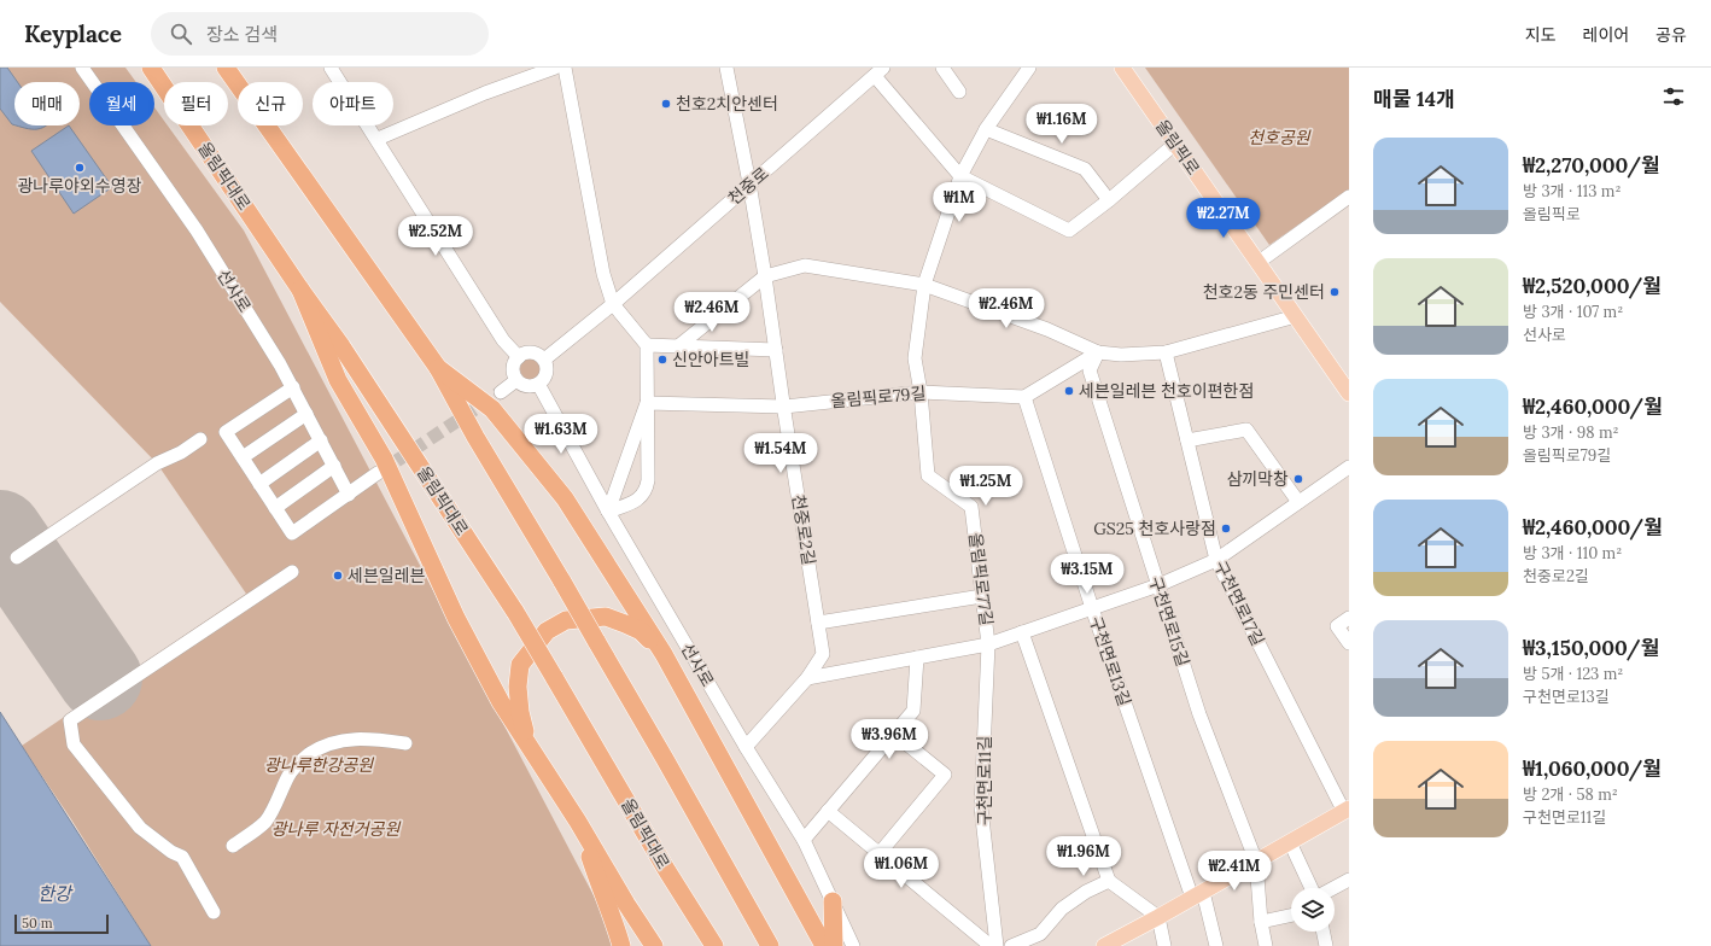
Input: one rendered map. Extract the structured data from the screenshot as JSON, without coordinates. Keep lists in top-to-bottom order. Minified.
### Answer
{"streets":{"highway":["올림픽대로"],"main road":["올림픽로"],"street":["천중로","선사로","올림픽로79길","천중로2길","올림픽로77길","구천면로17길","구천면로15길","구천면로13길","구천면로11길"]},"crossings":[["천중로","선사로"],["천중로","천중로2길"],["선사로","천중로2길"],["올림픽로79길","천중로2길"],["올림픽로79길","올림픽로77길"],["올림픽로79길","구천면로13길"],["천중로2길","올림픽로77길"],["올림픽로77길","구천면로17길"],["올림픽로77길","구천면로15길"],["올림픽로77길","구천면로13길"],["올림픽로77길","구천면로11길"]],"water":["한강"],"parks":["천호공원","광나루한강공원","광나루 자전거공원"],"places":["천호2치안센터","광나루야외수영장","천호2동 주민센터","신안아트빌","세븐일레븐 천호이편한점","삼끼막창","GS25 천호사랑점","세븐일레븐"],"scale_bar":"50 m","page":{"header":"Keyplace","search":"장소 검색","nav":["지도","레이어","공유"],"heading":"매물 14개","chip":["매매","월세","필터","신규","아파트"],"price":["₩1.16M","₩1M","₩2.27M","₩2.52M","₩2.46M","₩2.46M","₩1.63M","₩1.54M","₩1.25M","₩3.15M","₩3.96M","₩1.96M","₩1.06M","₩2.41M"],"list":[{"name":"₩2,270,000/월","note":"방 3개 · 113 m² · 올림픽로"},{"name":"₩2,520,000/월","note":"방 3개 · 107 m² · 선사로"},{"name":"₩2,460,000/월","note":"방 3개 · 98 m² · 올림픽로79길"},{"name":"₩2,460,000/월","note":"방 3개 · 110 m² · 천중로2길"},{"name":"₩3,150,000/월","note":"방 5개 · 123 m² · 구천면로13길"},{"name":"₩1,060,000/월","note":"방 2개 · 58 m² · 구천면로11길"}],"scale":"50 m"}}
